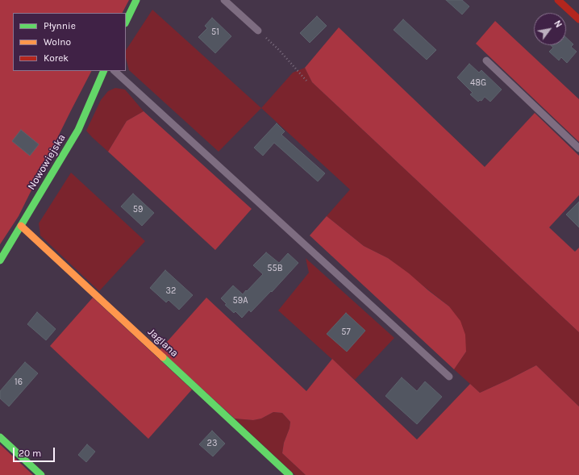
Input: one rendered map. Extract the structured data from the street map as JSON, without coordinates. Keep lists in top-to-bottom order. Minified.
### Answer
{"streets":{"street":["Nowowiejska","Jaglana"]},"crossings":[["Nowowiejska","Jaglana"]],"house_numbers":["51","48G","59","55B","32","59A","57","16","23"],"legend":["Płynnie","Wolno","Korek"],"scale_bar":"20 m","north":"top right"}
